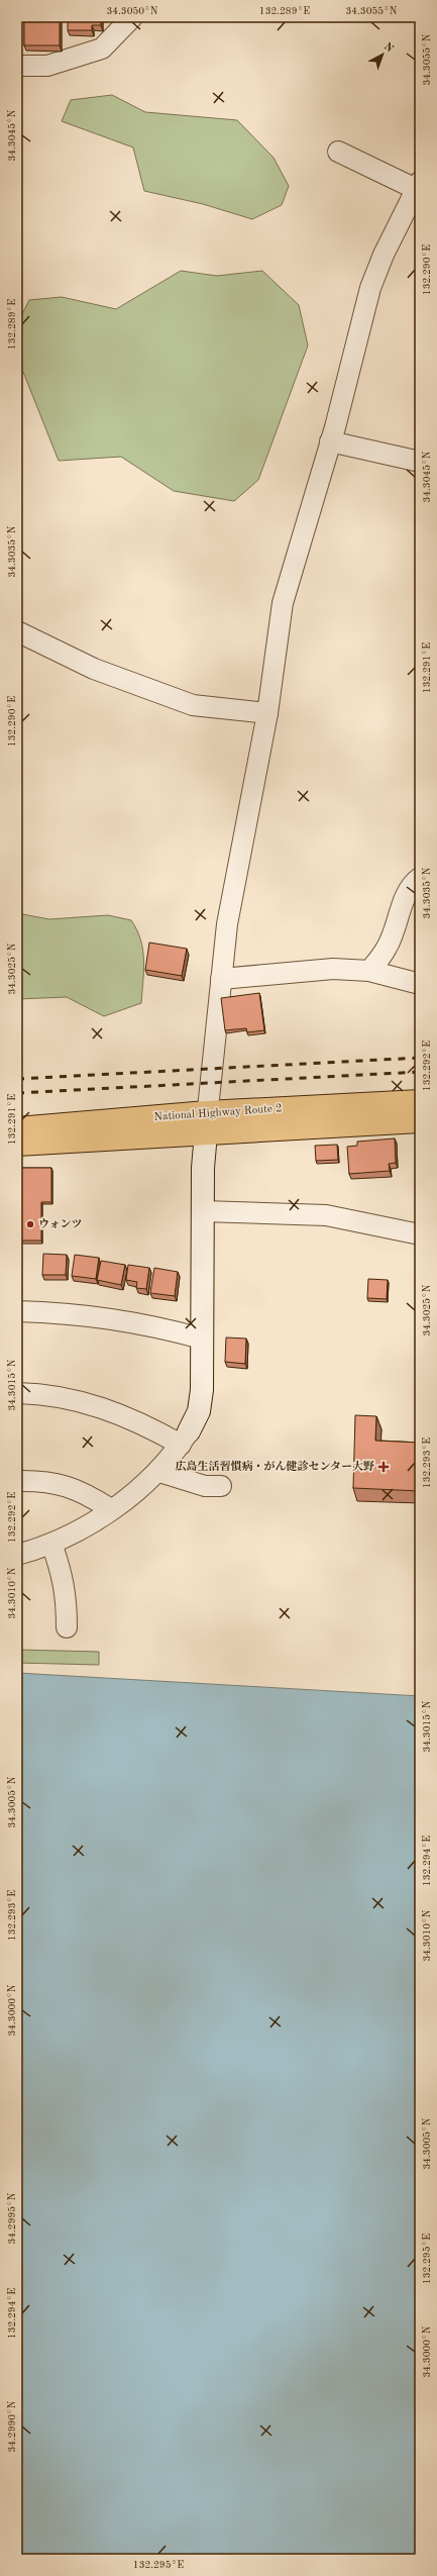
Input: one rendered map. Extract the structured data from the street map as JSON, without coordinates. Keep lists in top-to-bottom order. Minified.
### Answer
{"streets":{"highway":["National Highway Route 2"]},"places":{"other":["ウォンツ"],"health":["広島生活習慣病・がん健診センター大野"]},"north":"top right","coordinates":["34.3050°N","132.289°E","34.3055°N","34.3045°N","132.290°E","34.3035°N","132.291°E","34.3025°N","132.292°E","34.3015°N","132.293°E","34.3010°N","34.3005°N","132.294°E","34.3000°N","34.2995°N","132.295°E","34.2990°N"]}
